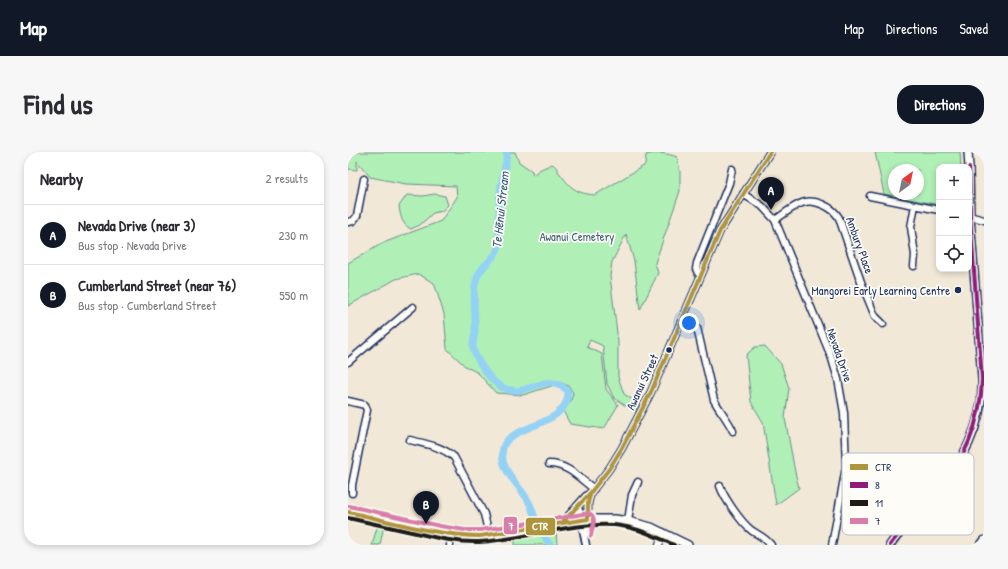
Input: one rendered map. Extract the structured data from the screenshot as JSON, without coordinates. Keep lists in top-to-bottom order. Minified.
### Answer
{"streets":{"street":["Ambury Place","Nevada Drive","Awanui Street"]},"crossings":[["Ambury Place","Nevada Drive"],["Nevada Drive","Awanui Street"]],"water":["Te Hēnui Stream"],"parks":["Awanui Cemetery"],"places":["Mangorei Early Learning Centre"],"lines":["transit line CTR","transit line 8","transit line 7","transit line 11"],"legend":["CTR","8","11","7"],"north":"top right","page":{"header":"Map","nav":["Map","Directions","Saved"],"title":"Find us","buttons":"Directions","heading":["Nearby","2 results"],"map_buttons":["+","−"],"pins":["A","B"],"list":[{"mark":"A","name":"Nevada Drive (near 3)","note":"Bus stop · Nevada Drive","value":"230 m"},{"mark":"B","name":"Cumberland Street (near 76)","note":"Bus stop · Cumberland Street","value":"550 m"}]}}
